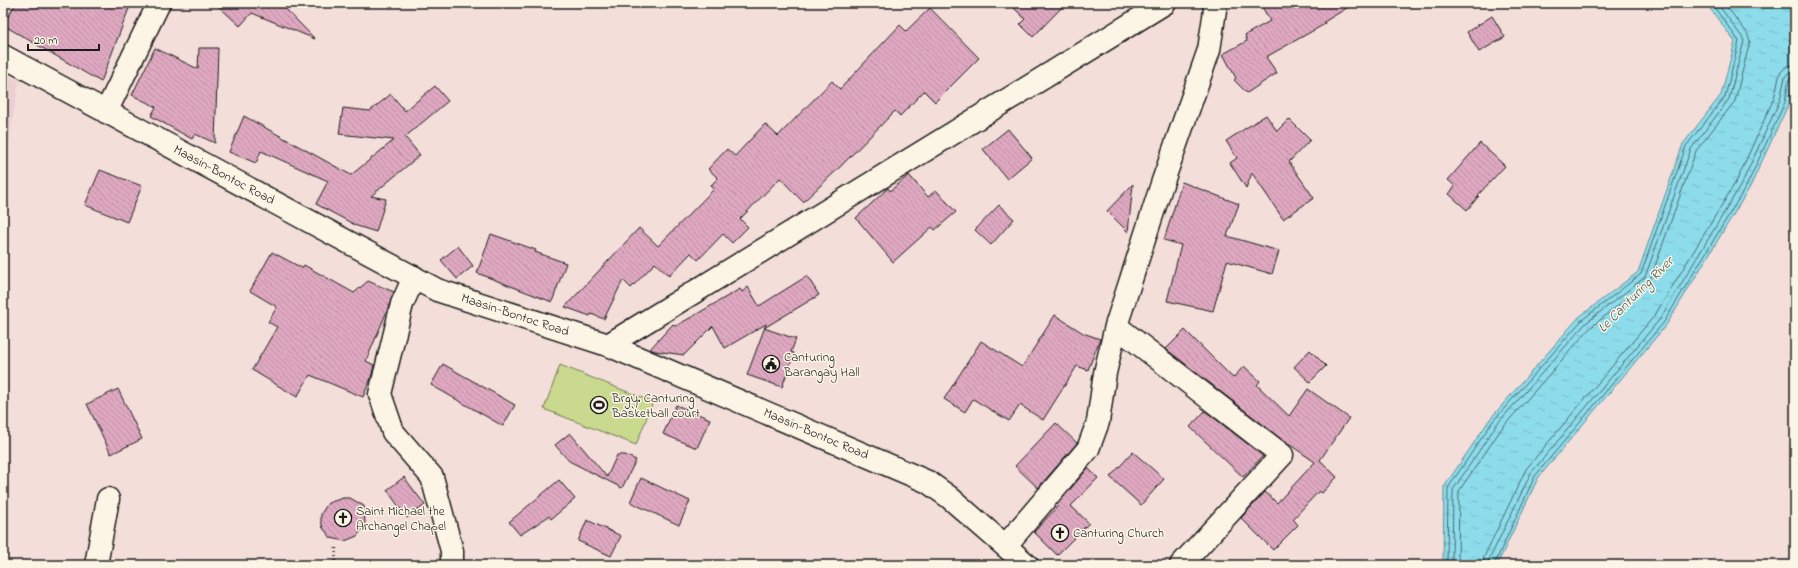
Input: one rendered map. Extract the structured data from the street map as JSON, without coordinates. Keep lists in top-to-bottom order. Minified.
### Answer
{"streets":{"street":["Maasin-Bontoc Road"]},"water":["Le Canturing River"],"places":{"public building":["Canturing Barangay Hall"],"sports":["Brgy. Canturing Basketball court"],"church":["Saint Michael the Archangel Chapel","Canturing Church"]},"scale_bar":"20 m"}
